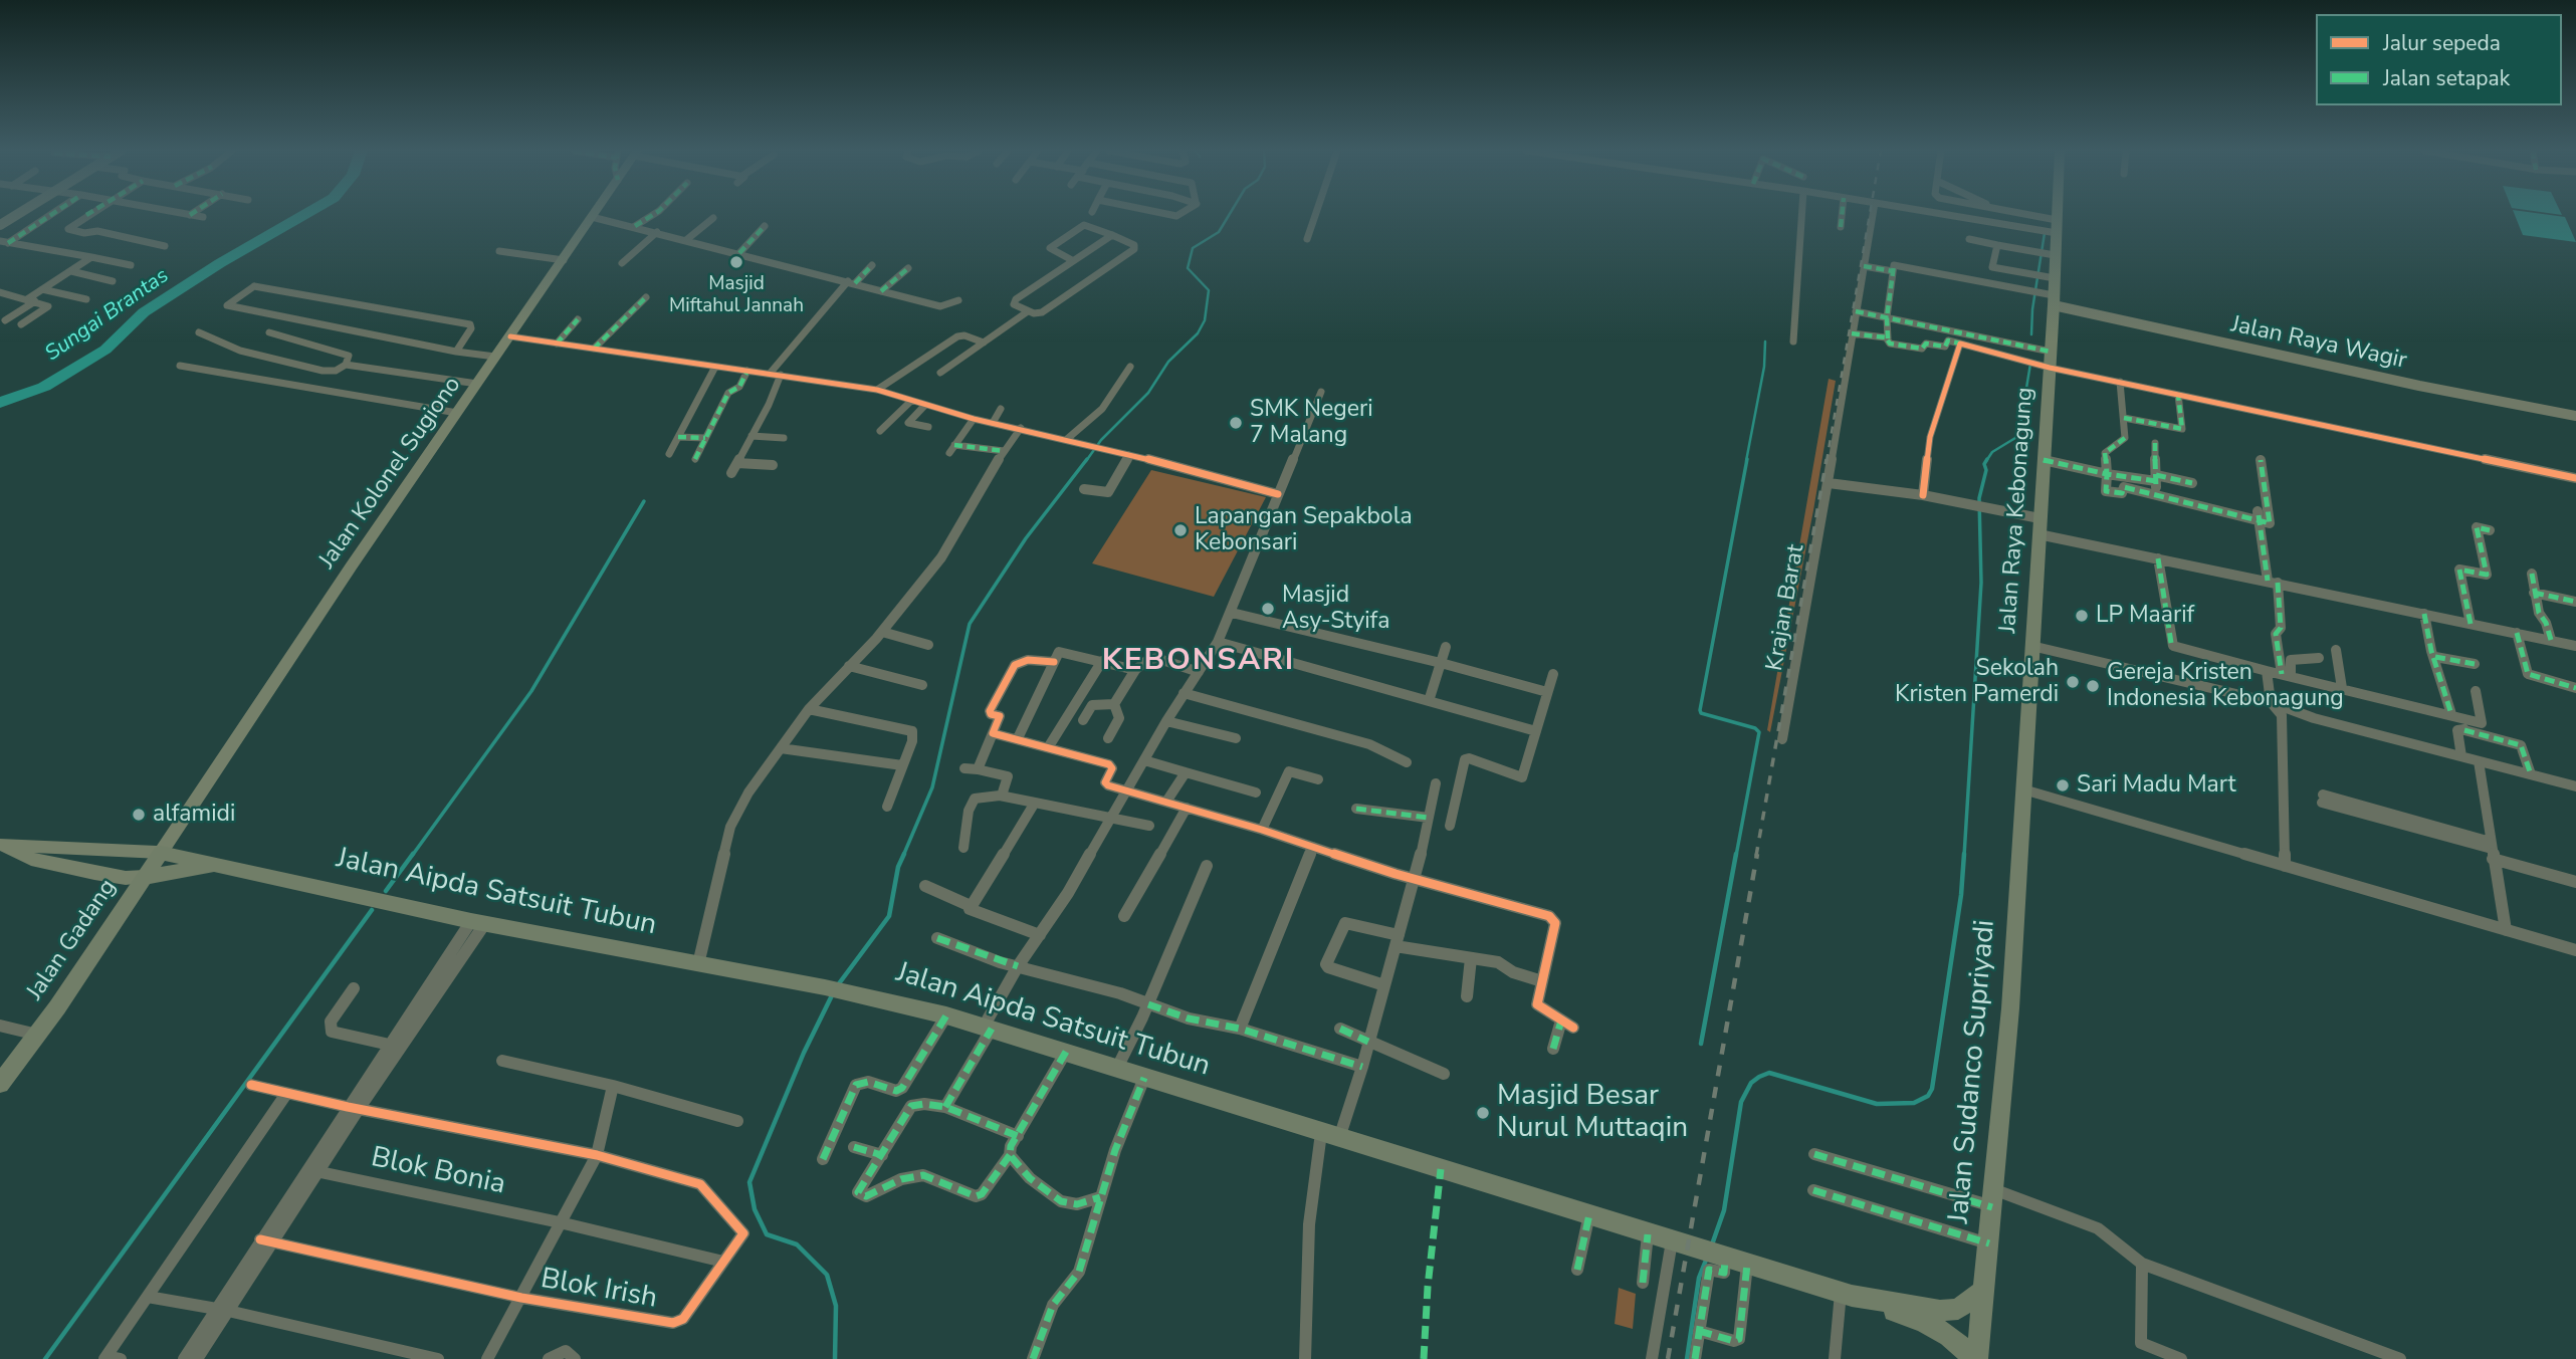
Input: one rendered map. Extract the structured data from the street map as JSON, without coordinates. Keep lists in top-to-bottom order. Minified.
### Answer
{"streets":{"highway":["Jalan Raya Kebonagung","Jalan Aipda Satsuit Tubun","Jalan Gadang","Jalan Sudanco Supriyadi"],"main road":["Jalan Raya Wagir","Jalan Kolonel Sugiono"],"street":["Krajan Barat","Blok Bonia","Blok Irish"]},"crossings":[["Jalan Raya Wagir","Jalan Raya Kebonagung"],["Jalan Kolonel Sugiono","Jalan Gadang"],["Jalan Raya Kebonagung","Jalan Sudanco Supriyadi"],["Jalan Aipda Satsuit Tubun","Jalan Gadang"],["Jalan Aipda Satsuit Tubun","Jalan Sudanco Supriyadi"],["Blok Bonia","Blok Irish"]],"districts":["KEBONSARI"],"water":["Sungai Brantas"],"places":["Masjid Miftahul Jannah","SMK Negeri 7 Malang","Lapangan Sepakbola Kebonsari","Masjid Asy-Styifa","LP Maarif","Sekolah Kristen Pamerdi","Gereja Kristen Indonesia Kebonagung","Sari Madu Mart","alfamidi","Masjid Besar Nurul Muttaqin"],"legend":["Jalur sepeda","Jalan setapak"]}
